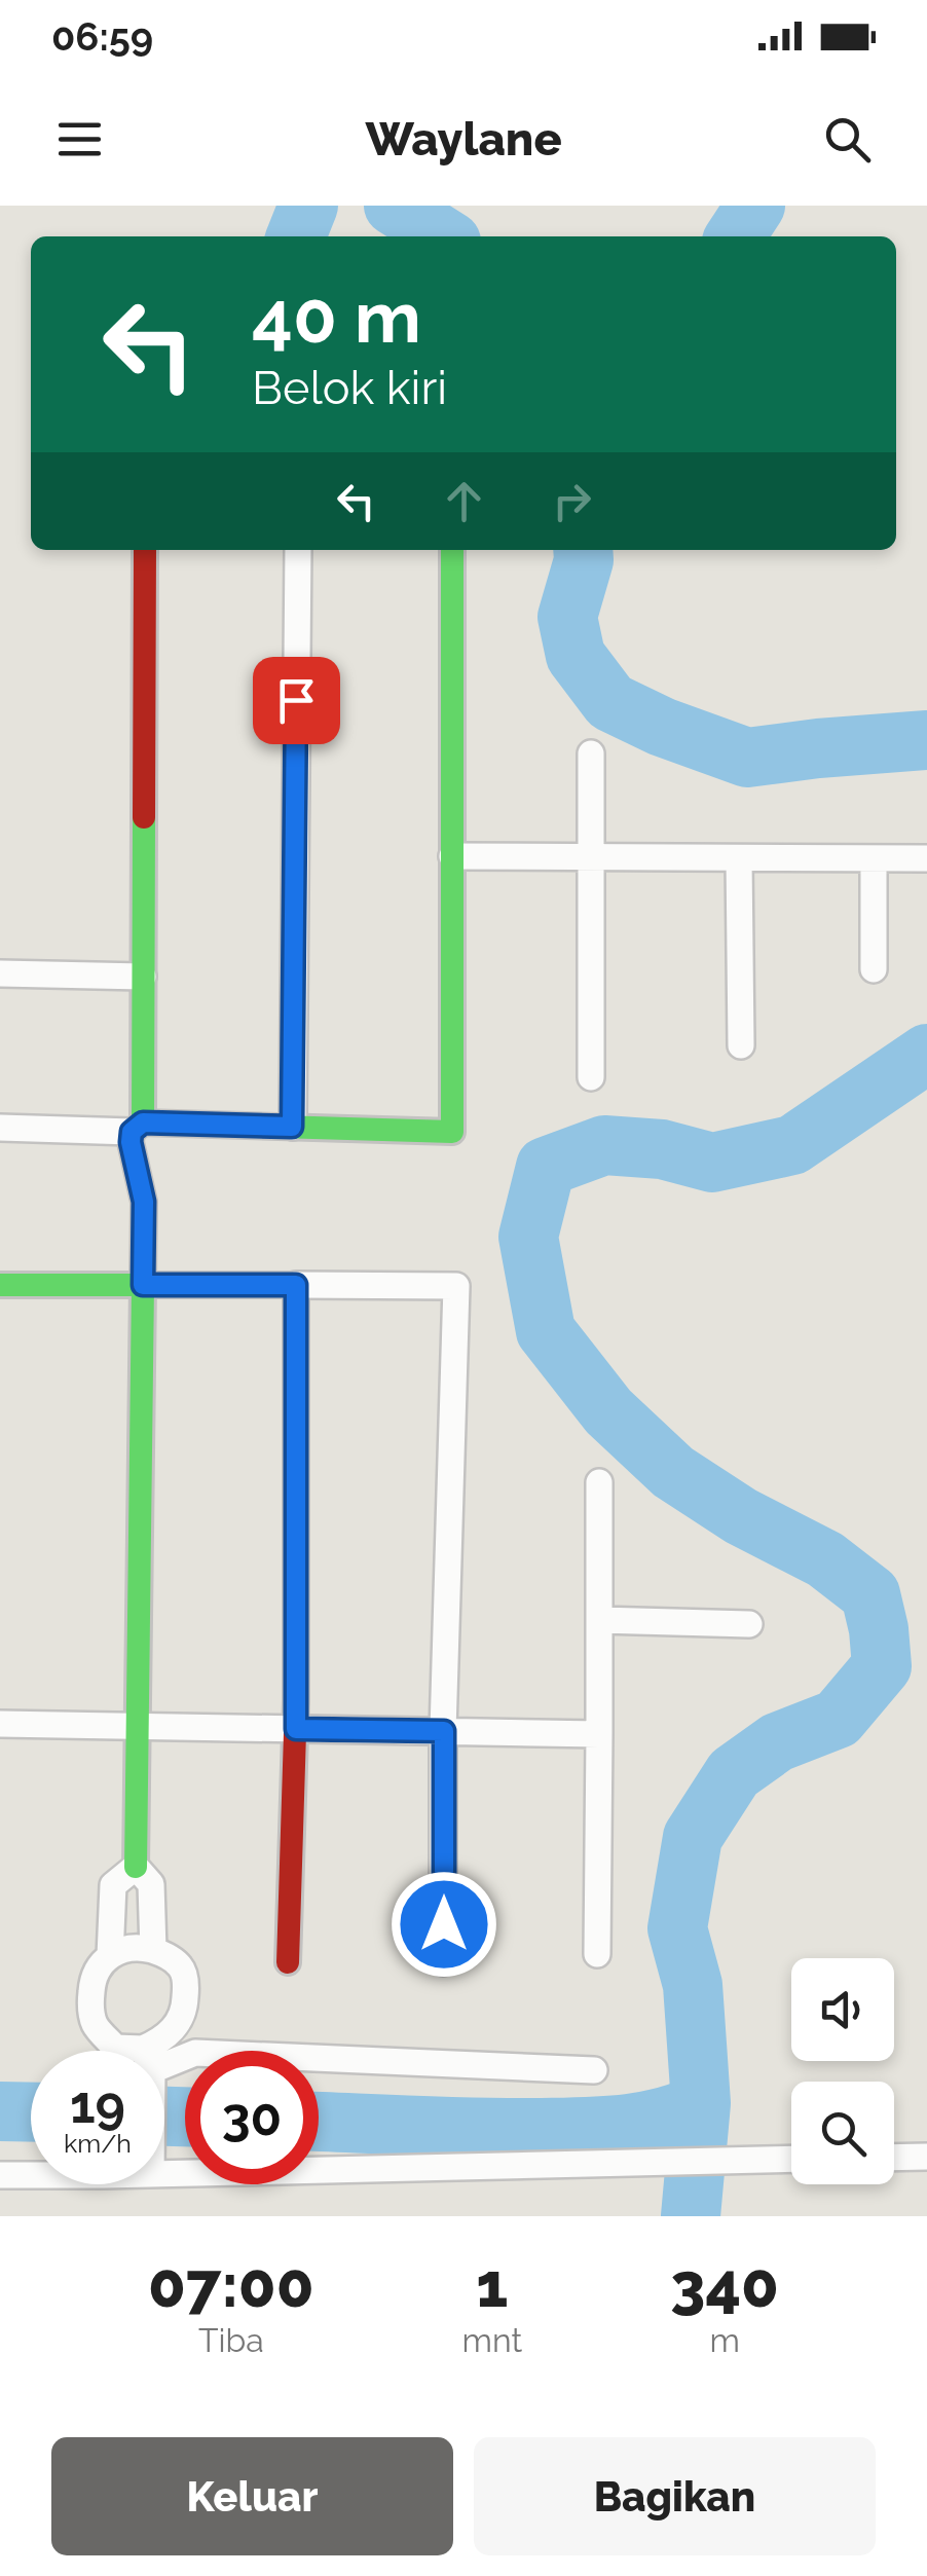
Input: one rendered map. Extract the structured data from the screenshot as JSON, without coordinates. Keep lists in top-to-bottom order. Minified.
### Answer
{"page":{"status":"06:59","header":"Waylane","turn":["40 m","Belok kiri"],"speed":"19 km/h","limit":"30","eta":["07:00","Tiba","1","mnt","340","m"],"buttons":["Keluar","Bagikan"]}}
